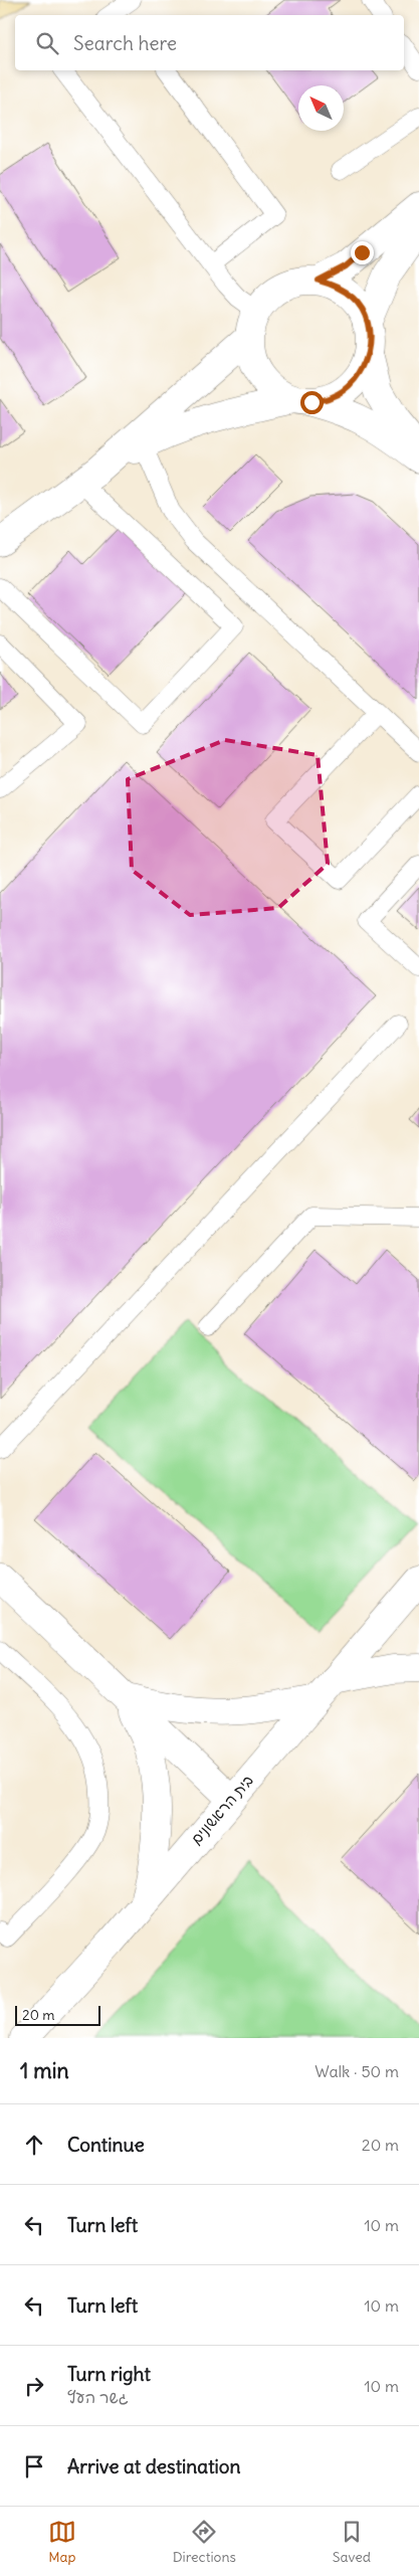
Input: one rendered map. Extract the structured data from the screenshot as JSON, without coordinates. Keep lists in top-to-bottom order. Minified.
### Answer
{"streets":{"street":["בית הראשונים"]},"scale_bar":"20 m","north":"top left","page":{"search":"Search here","scale":"20 m","heading":["1 min","Walk · 50 m"],"list":[["Continue","20 m"],["Turn left","10 m"],["Turn left","10 m"],["Turn right","גשר העץ","10 m"],"Arrive at destination"],"nav":["Map","Directions","Saved"]}}
